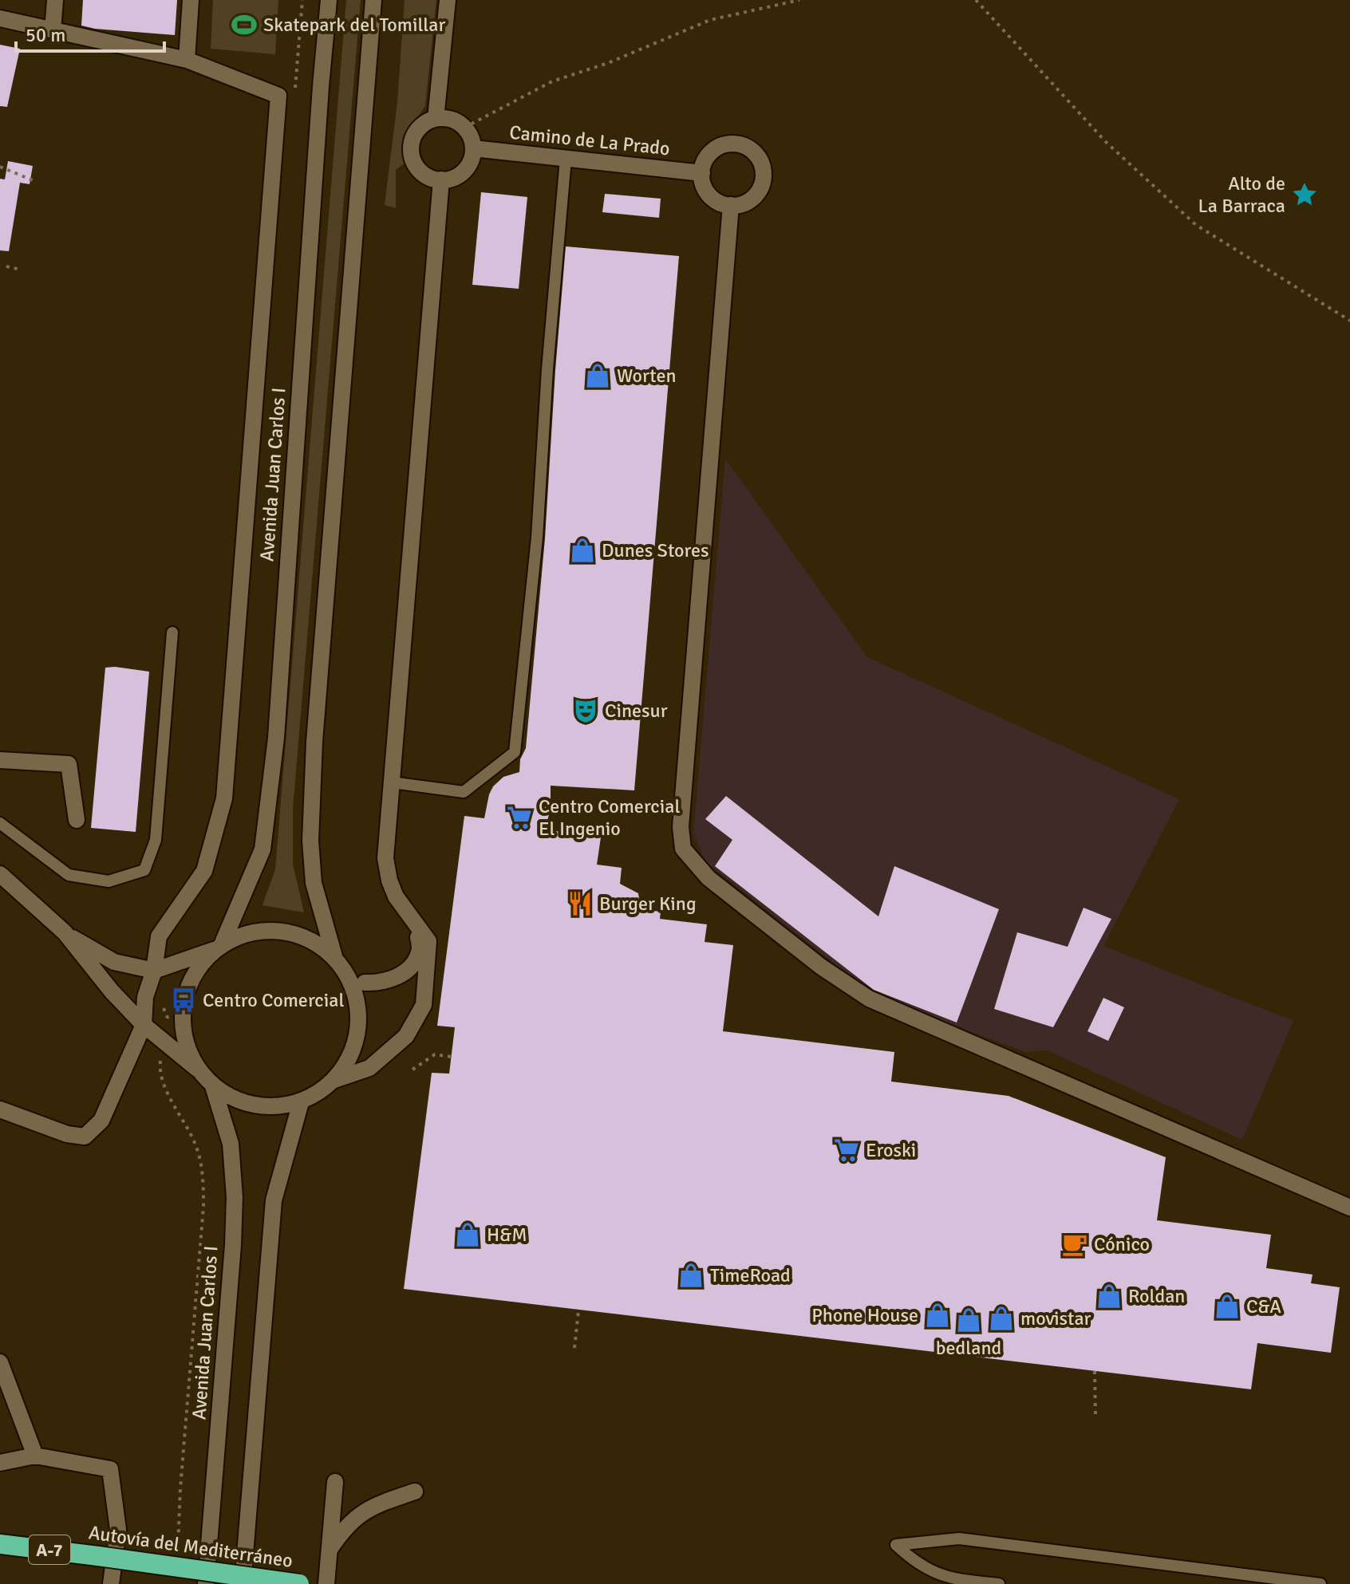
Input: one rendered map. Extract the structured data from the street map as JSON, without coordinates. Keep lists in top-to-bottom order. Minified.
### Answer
{"streets":{"highway":["Autovía del Mediterráneo","A-7"],"street":["Camino de La Prado","Avenida Juan Carlos I"]},"places":{"sports":["Skatepark del Tomillar"],"place":["Alto de La Barraca"],"shop":["Worten","Dunes Stores","H&M","TimeRoad","Roldan","C&A","Phone House","movistar","bedland"],"theatre":["Cinesur"],"supermarket":["Centro Comercial El Ingenio","Eroski"],"restaurant":["Burger King"],"bus stop":["Centro Comercial"],"cafe":["Cónico"]},"scale_bar":"50 m"}
